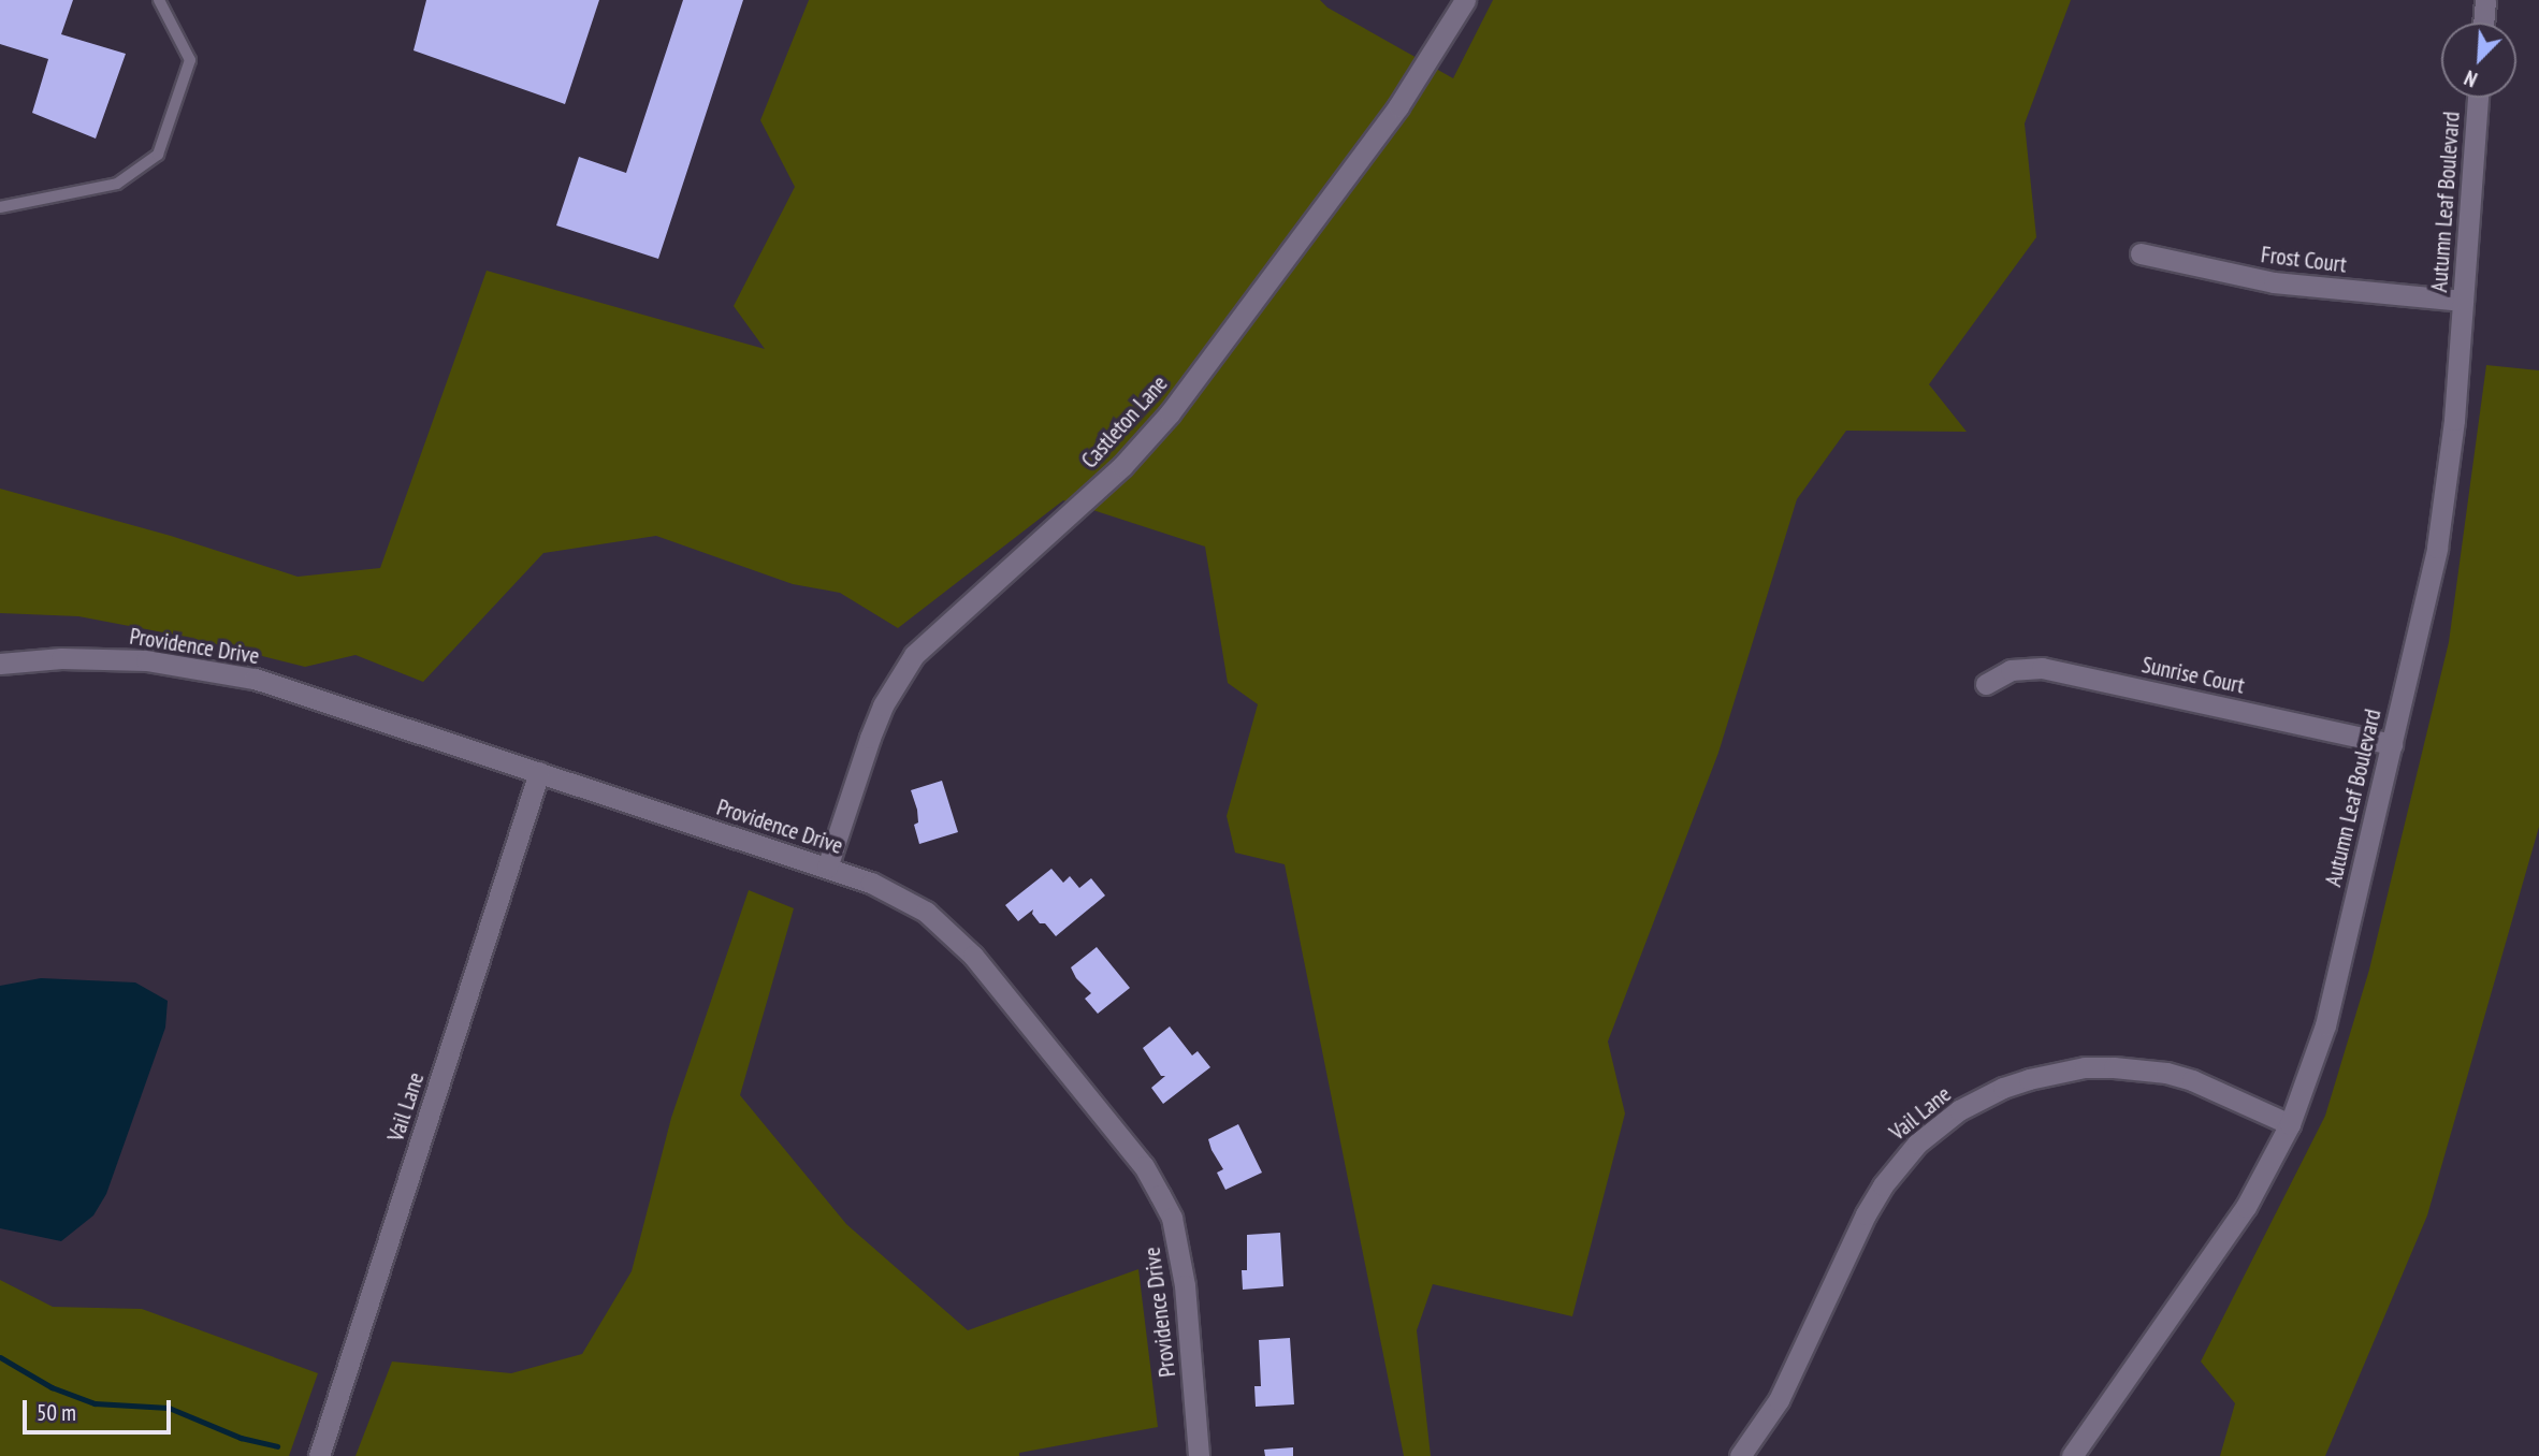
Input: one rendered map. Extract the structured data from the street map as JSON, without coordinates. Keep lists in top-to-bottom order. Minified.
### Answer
{"streets":{"street":["Autumn Leaf Boulevard","Frost Court","Castleton Lane","Providence Drive","Sunrise Court","Vail Lane"]},"crossings":[["Autumn Leaf Boulevard","Frost Court"],["Autumn Leaf Boulevard","Sunrise Court"],["Autumn Leaf Boulevard","Vail Lane"],["Castleton Lane","Providence Drive"],["Providence Drive","Vail Lane"]],"scale_bar":"50 m","north":"bottom left"}
